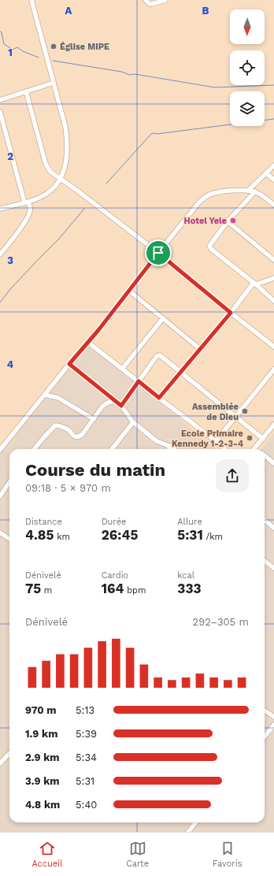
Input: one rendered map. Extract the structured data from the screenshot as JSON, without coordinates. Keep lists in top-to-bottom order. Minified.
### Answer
{"places":["Église MIPE","Hotel Yele","Assemblée de Dieu","Ecole Primaire Kennedy 1-2-3-4"],"north":"bottom","page":{"heading":["Course du matin","09:18 · 5 × 970 m"],"stats":[["Distance","4.85 km"],["Durée","26:45"],["Allure","5:31 /km"],["Dénivelé","75 m"],["Cardio","164 bpm"],["kcal","333"]],"chart":["Dénivelé","292–305 m"],"list":[{"name":"970 m","note":"5:13"},{"name":"1.9 km","note":"5:39"},{"name":"2.9 km","note":"5:34"},{"name":"3.9 km","note":"5:31"},{"name":"4.8 km","note":"5:40"}],"tabs":["Accueil","Carte","Favoris"]},"grid":{"columns":["A","B"],"rows":["1","2","3","4"]}}
